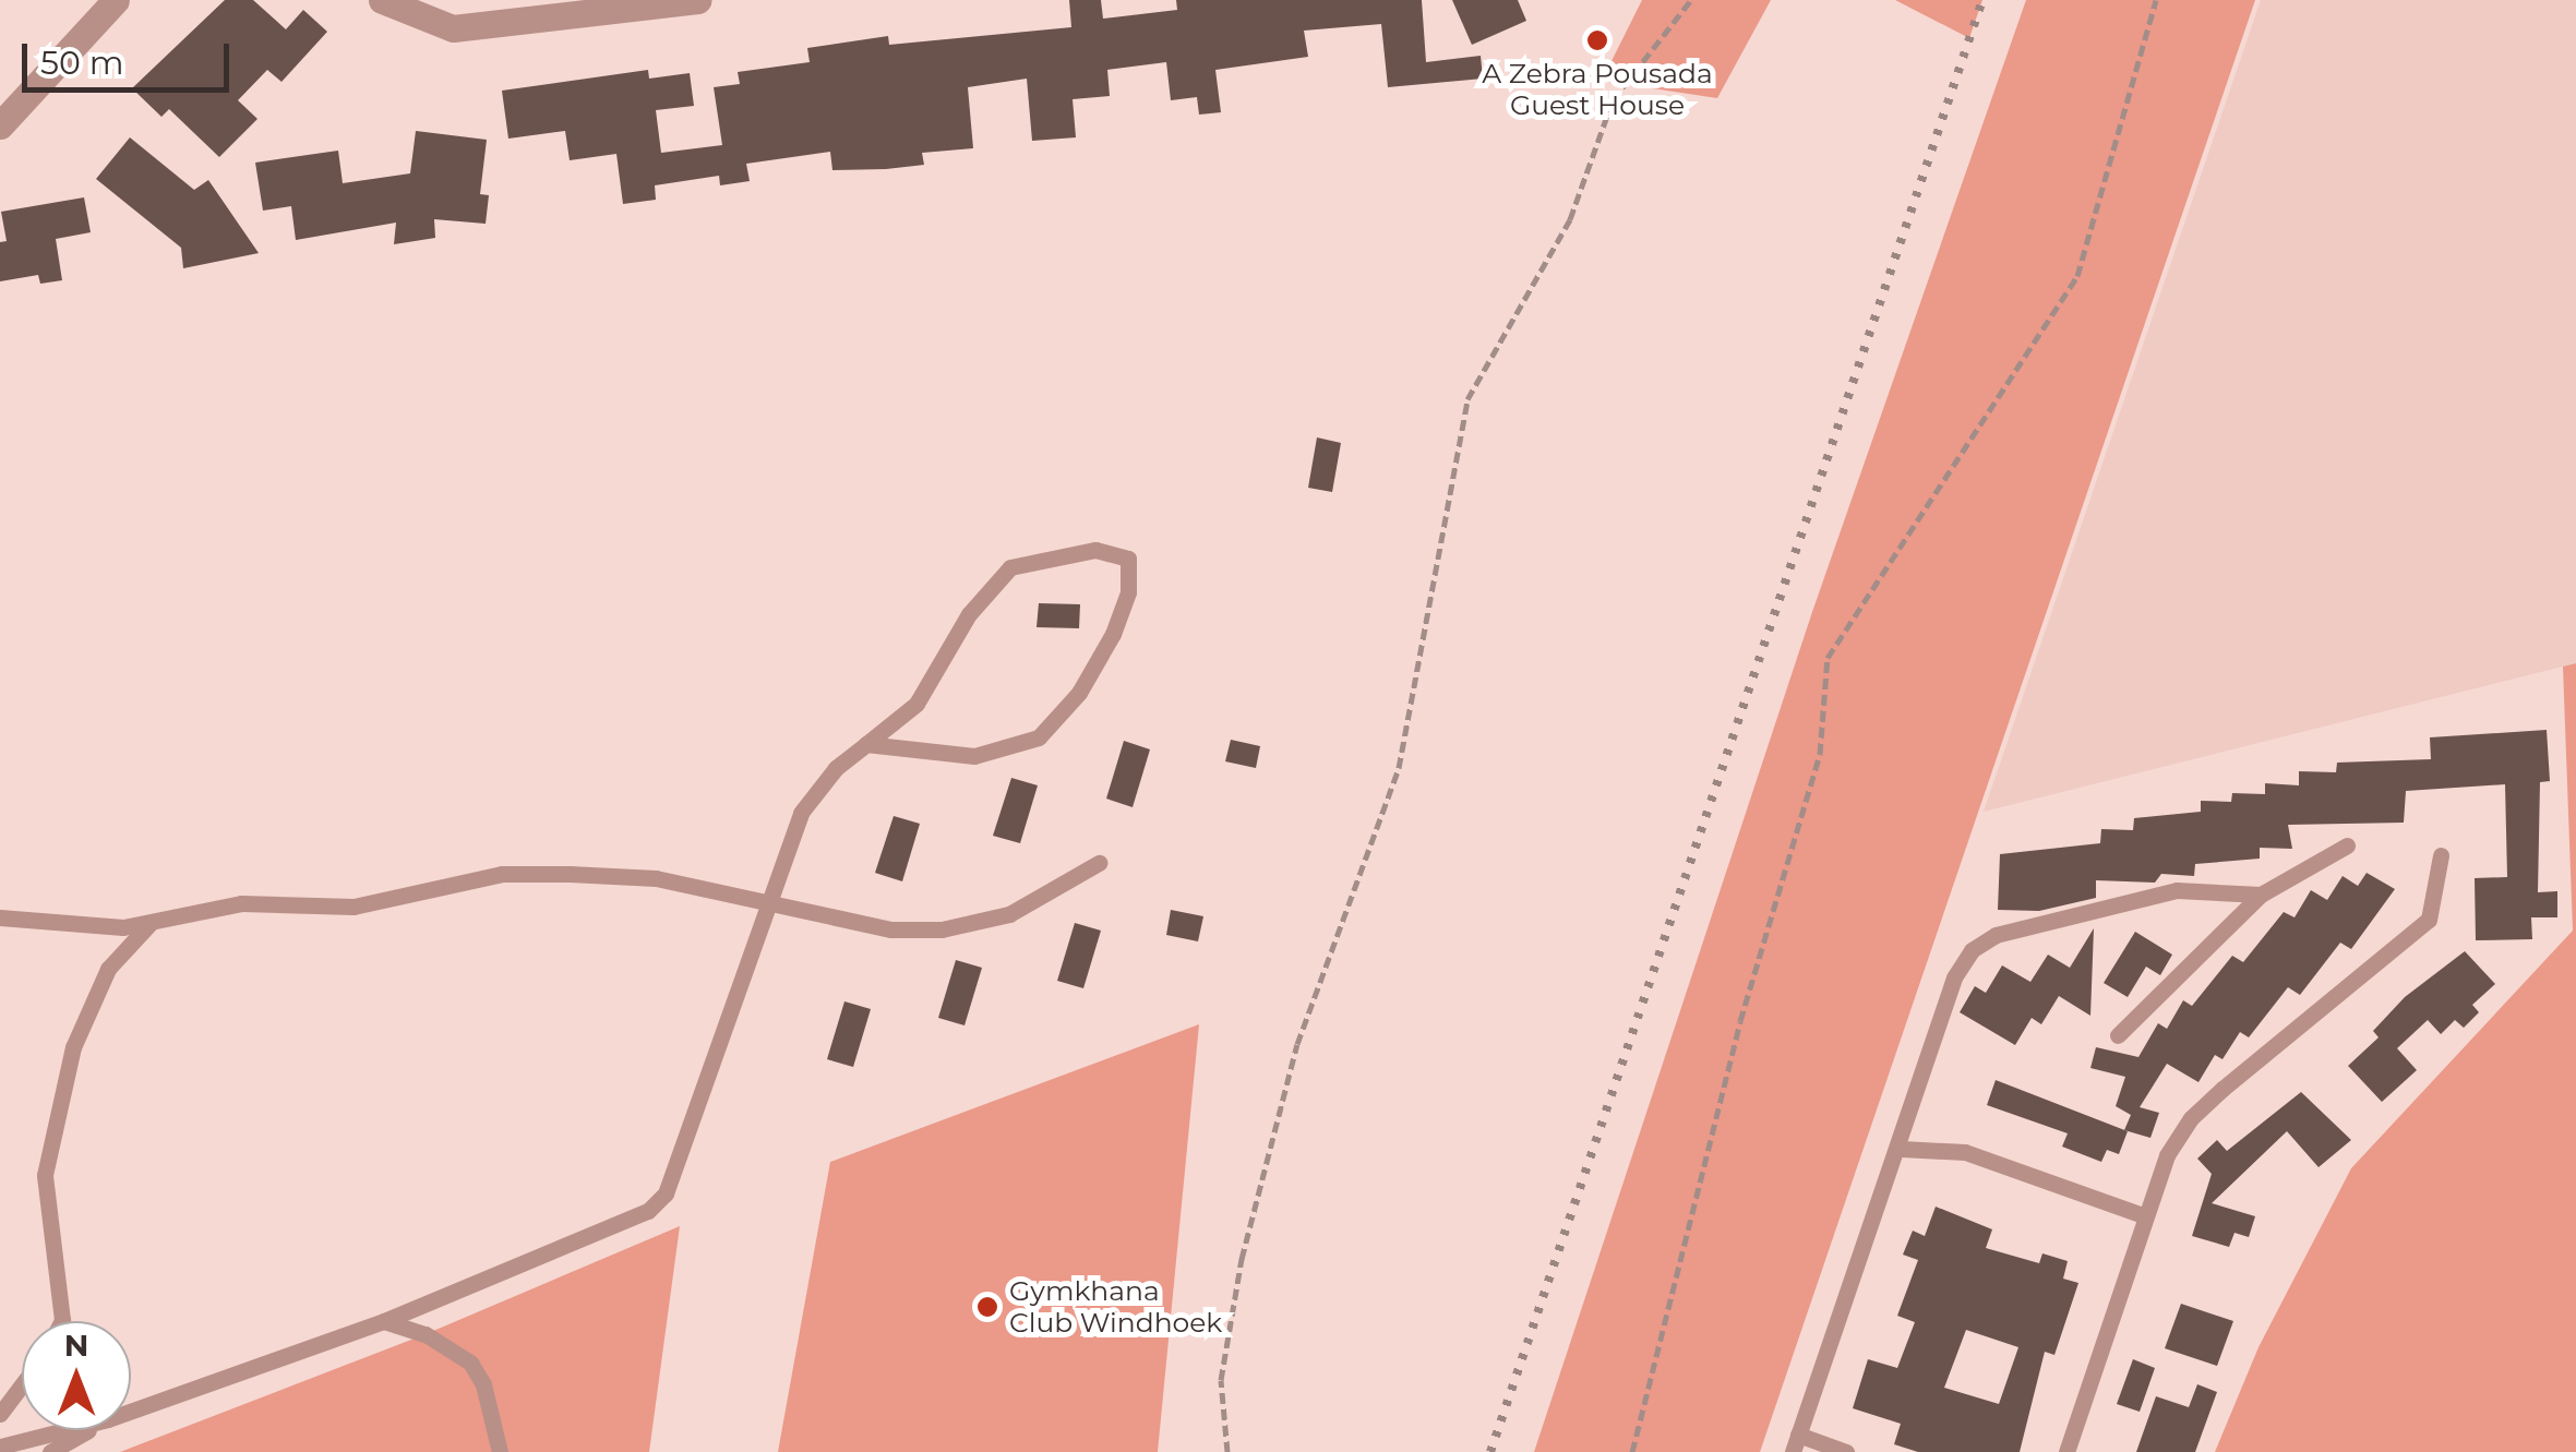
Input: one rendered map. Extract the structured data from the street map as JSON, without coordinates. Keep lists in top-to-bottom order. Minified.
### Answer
{"places":["A Zebra Pousada Guest House","Gymkhana Club Windhoek"],"scale_bar":"50 m","north":"top"}
